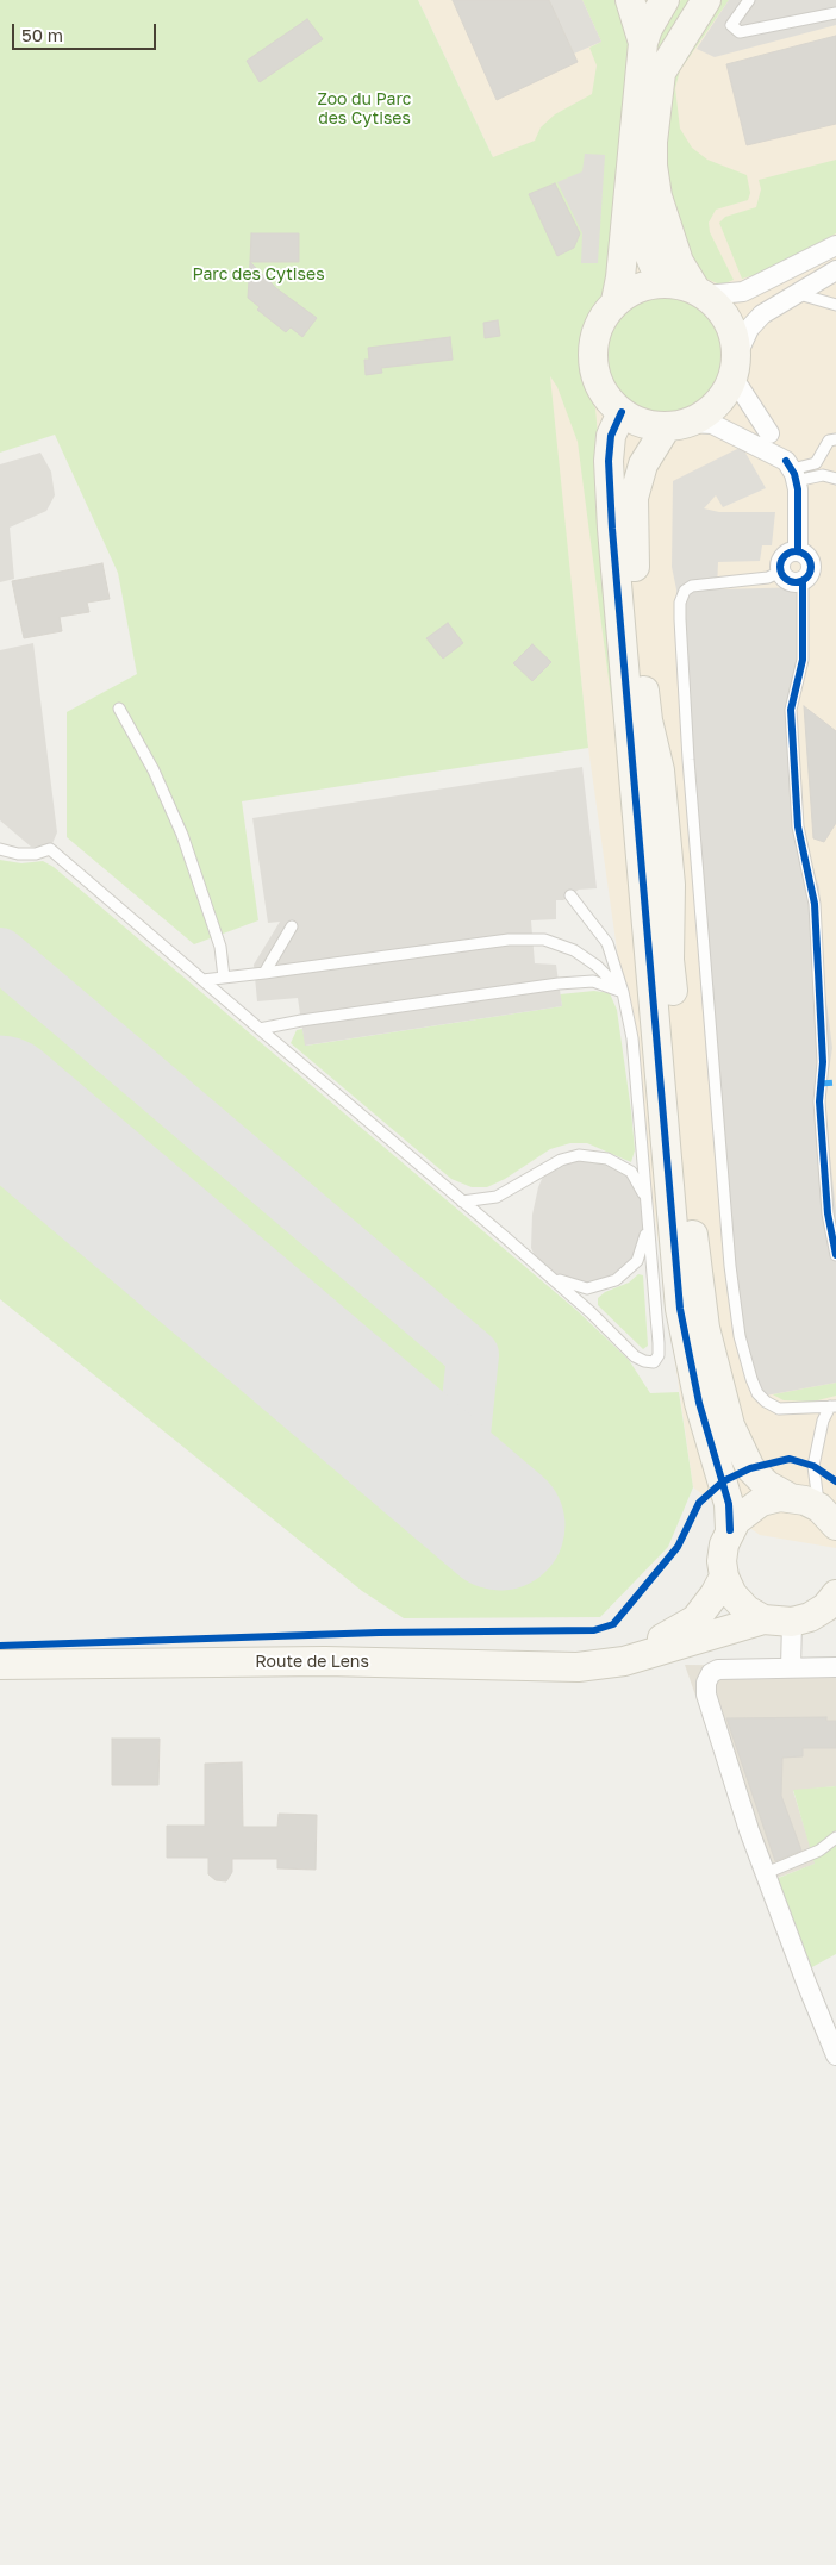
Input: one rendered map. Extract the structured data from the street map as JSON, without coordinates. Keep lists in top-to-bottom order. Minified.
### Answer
{"streets":{"street":["Route de Lens"]},"parks":["Zoo du Parc des Cytises","Parc des Cytises"],"scale_bar":"50 m"}
